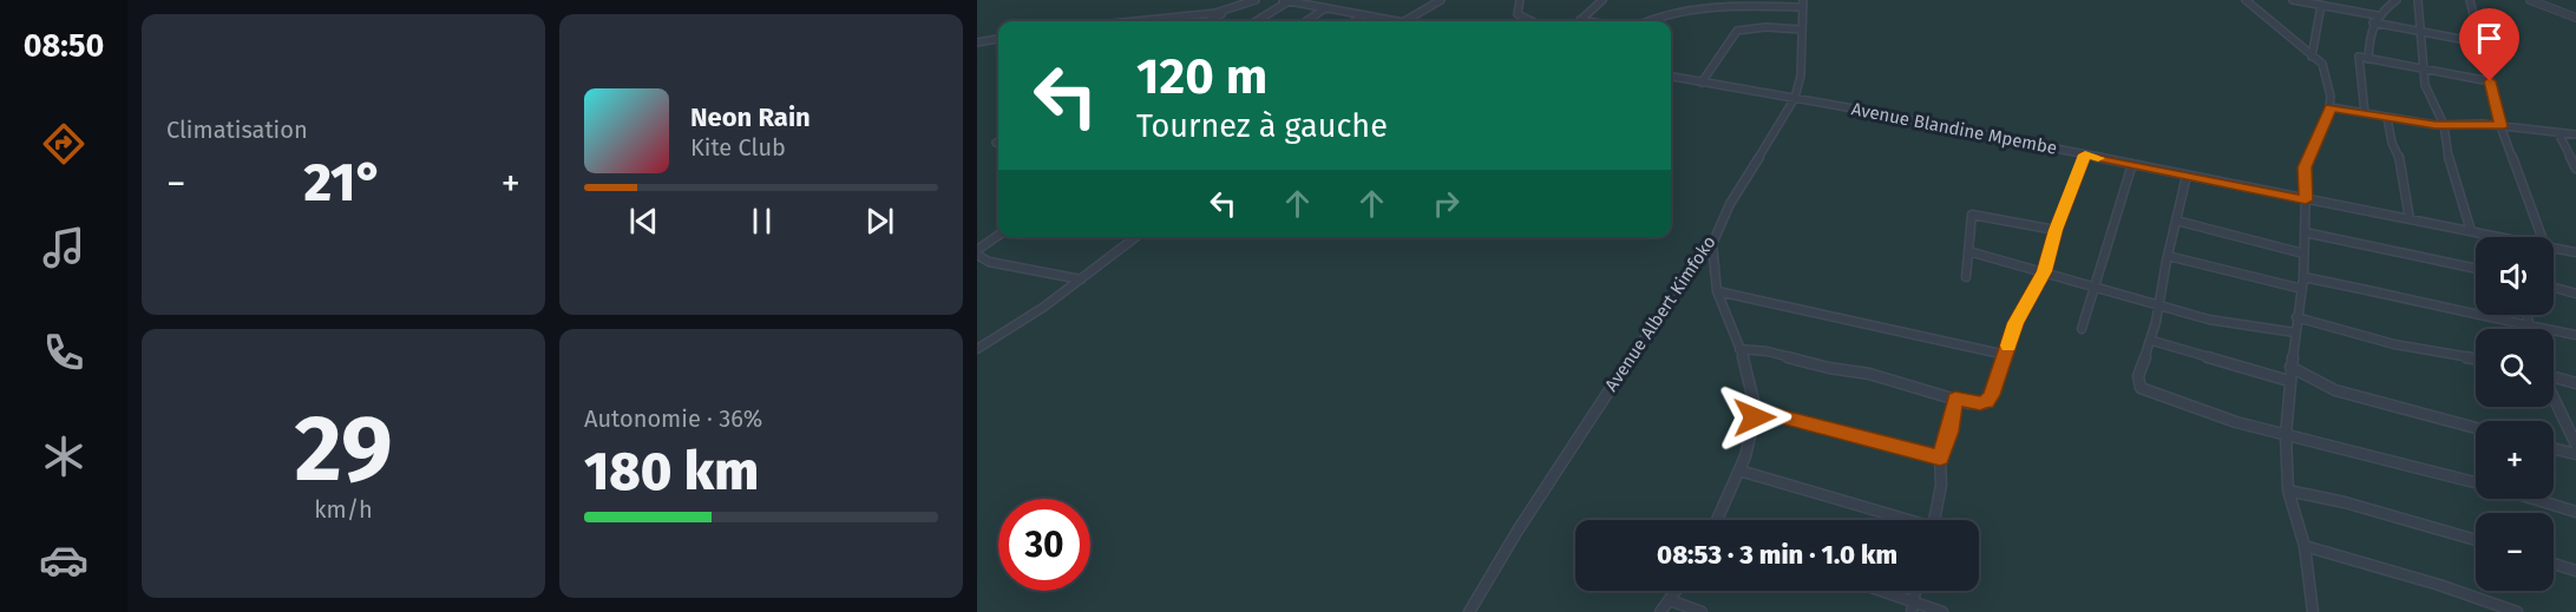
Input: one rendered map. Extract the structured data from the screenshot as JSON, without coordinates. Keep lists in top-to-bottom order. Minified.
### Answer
{"streets":{"street":["Avenue Blandine Mpembe","Avenue Albert Kimfoko"]},"crossings":[["Avenue Blandine Mpembe","Avenue Albert Kimfoko"]],"page":{"tabs":"08:50","tile":["Climatisation",["29","km/h"],["Autonomie · 36%","180 km"]],"turn":["120 m","Tournez à gauche"],"song":["Neon Rain","Kite Club"],"heat":["−","21°","+"],"map_buttons":["+","−"],"limit":"30","trip":"08:53 · 3 min · 1.0 km"}}
